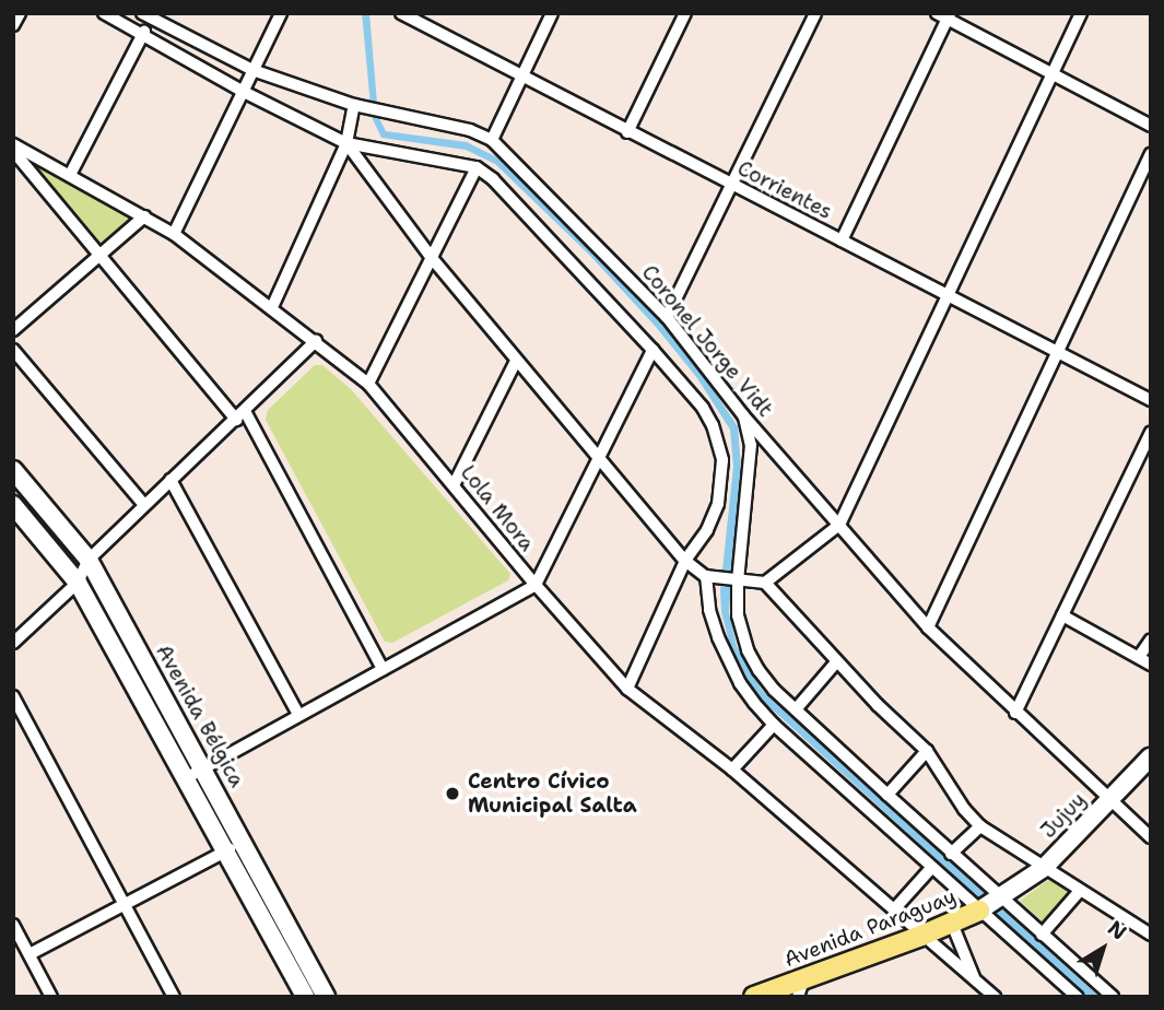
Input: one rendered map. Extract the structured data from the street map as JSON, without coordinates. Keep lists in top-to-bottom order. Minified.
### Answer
{"streets":{"main road":["Avenida Bélgica","Jujuy","Avenida Paraguay"],"street":["Corrientes","Coronel Jorge Vidt","Lola Mora"]},"crossings":[["Coronel Jorge Vidt","Jujuy"],["Lola Mora","Avenida Paraguay"],["Jujuy","Avenida Paraguay"]],"places":["Centro Cívico Municipal Salta"],"north":"top right"}
